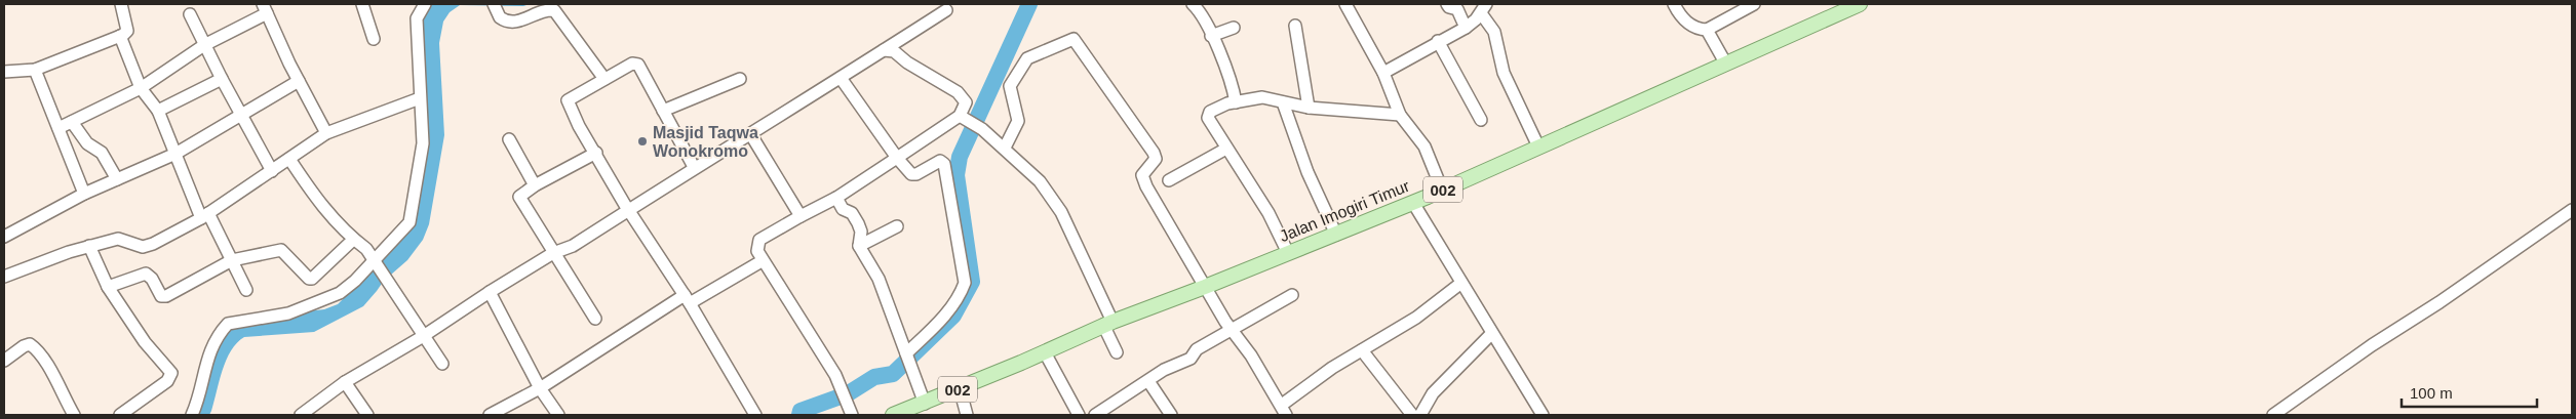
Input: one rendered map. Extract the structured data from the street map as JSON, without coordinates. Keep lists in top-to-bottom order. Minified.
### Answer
{"streets":{"main road":["002","Jalan Imogiri Timur"]},"places":["Masjid Taqwa Wonokromo"],"scale_bar":"100 m"}
